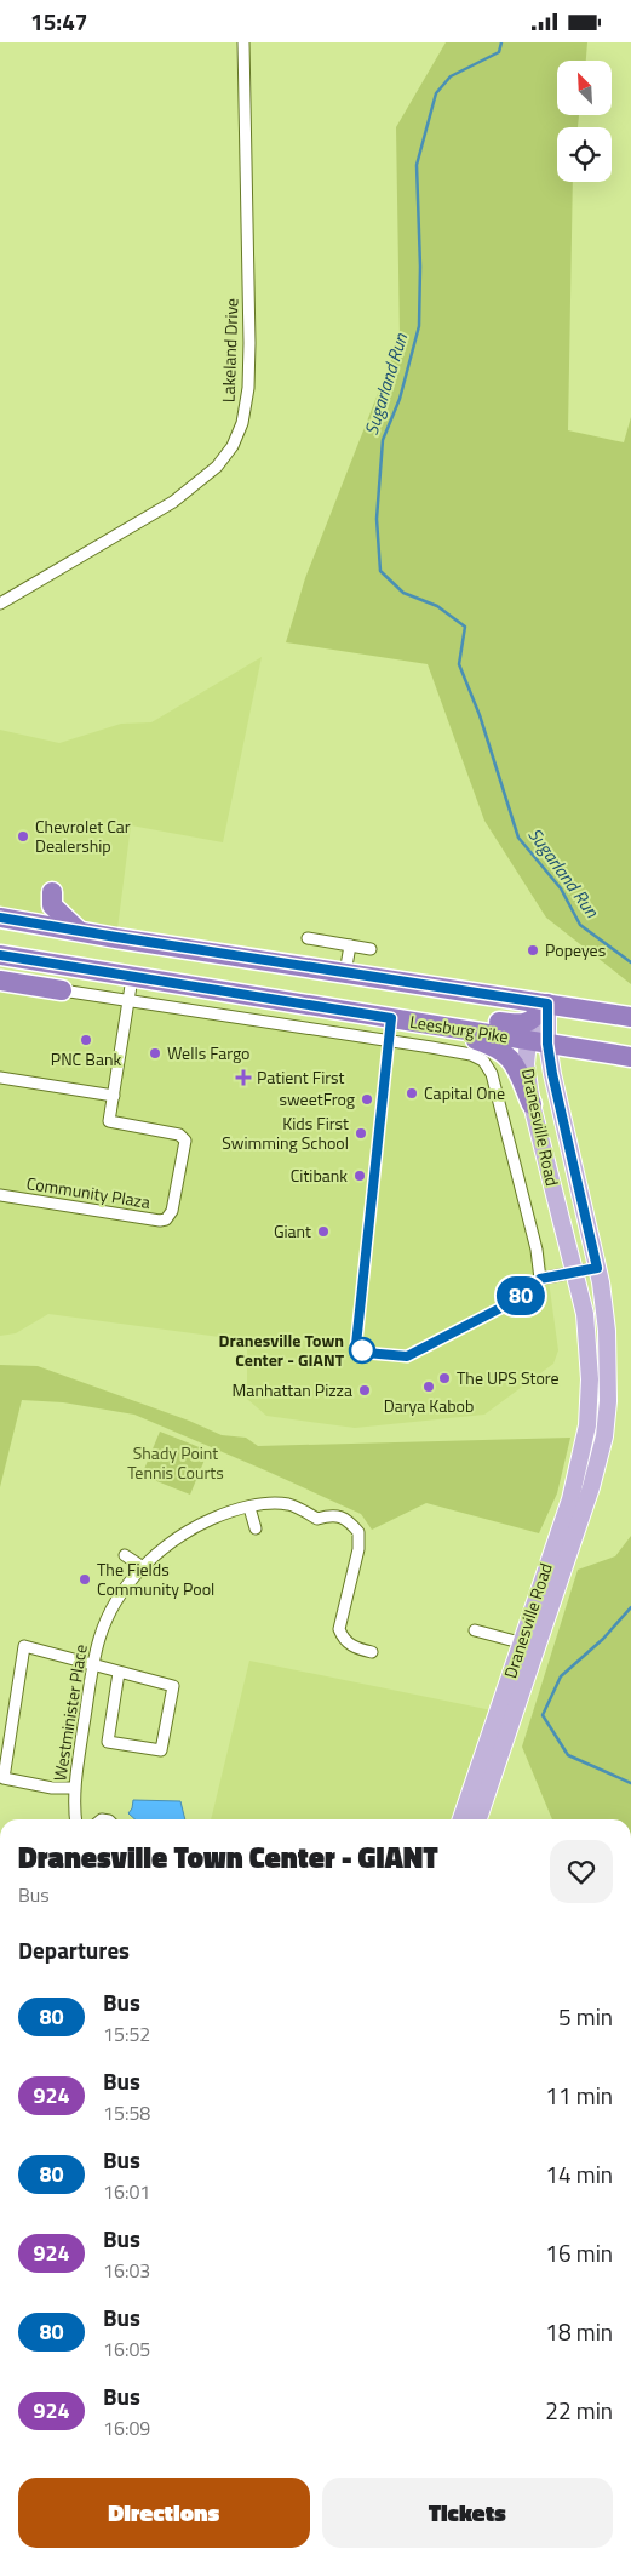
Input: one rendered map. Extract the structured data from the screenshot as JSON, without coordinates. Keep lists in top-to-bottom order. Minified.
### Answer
{"streets":{"highway":["Leesburg Pike"],"main road":["Dranesville Road"],"street":["Lakeland Drive","Community Plaza","Westminister Place"]},"crossings":[["Leesburg Pike","Dranesville Road"],["Leesburg Pike","Community Plaza"]],"water":["Sugarland Run"],"parks":["Shady Point Tennis Courts"],"places":{"other":["Chevrolet Car Dealership","Popeyes","PNC Bank","Wells Fargo","Capital One","sweetFrog","Kids First Swimming School","Citibank","Giant","Dranesville Town Center - GIANT","The UPS Store","Darya Kabob","Manhattan Pizza","The Fields Community Pool"],"health":["Patient First"]},"lines":["bus line 80"],"north":"top left","page":{"status":"15:47","on_map":"80","heading":[["Dranesville Town Center - GIANT","Bus"],"Departures"],"list":[{"mark":"80","name":"Bus","note":"15:52","value":"5 min"},{"mark":"924","name":"Bus","note":"15:58","value":"11 min"},{"mark":"80","name":"Bus","note":"16:01","value":"14 min"},{"mark":"924","name":"Bus","note":"16:03","value":"16 min"},{"mark":"80","name":"Bus","note":"16:05","value":"18 min"},{"mark":"924","name":"Bus","note":"16:09","value":"22 min"}],"buttons":["Directions","Tickets"]}}
